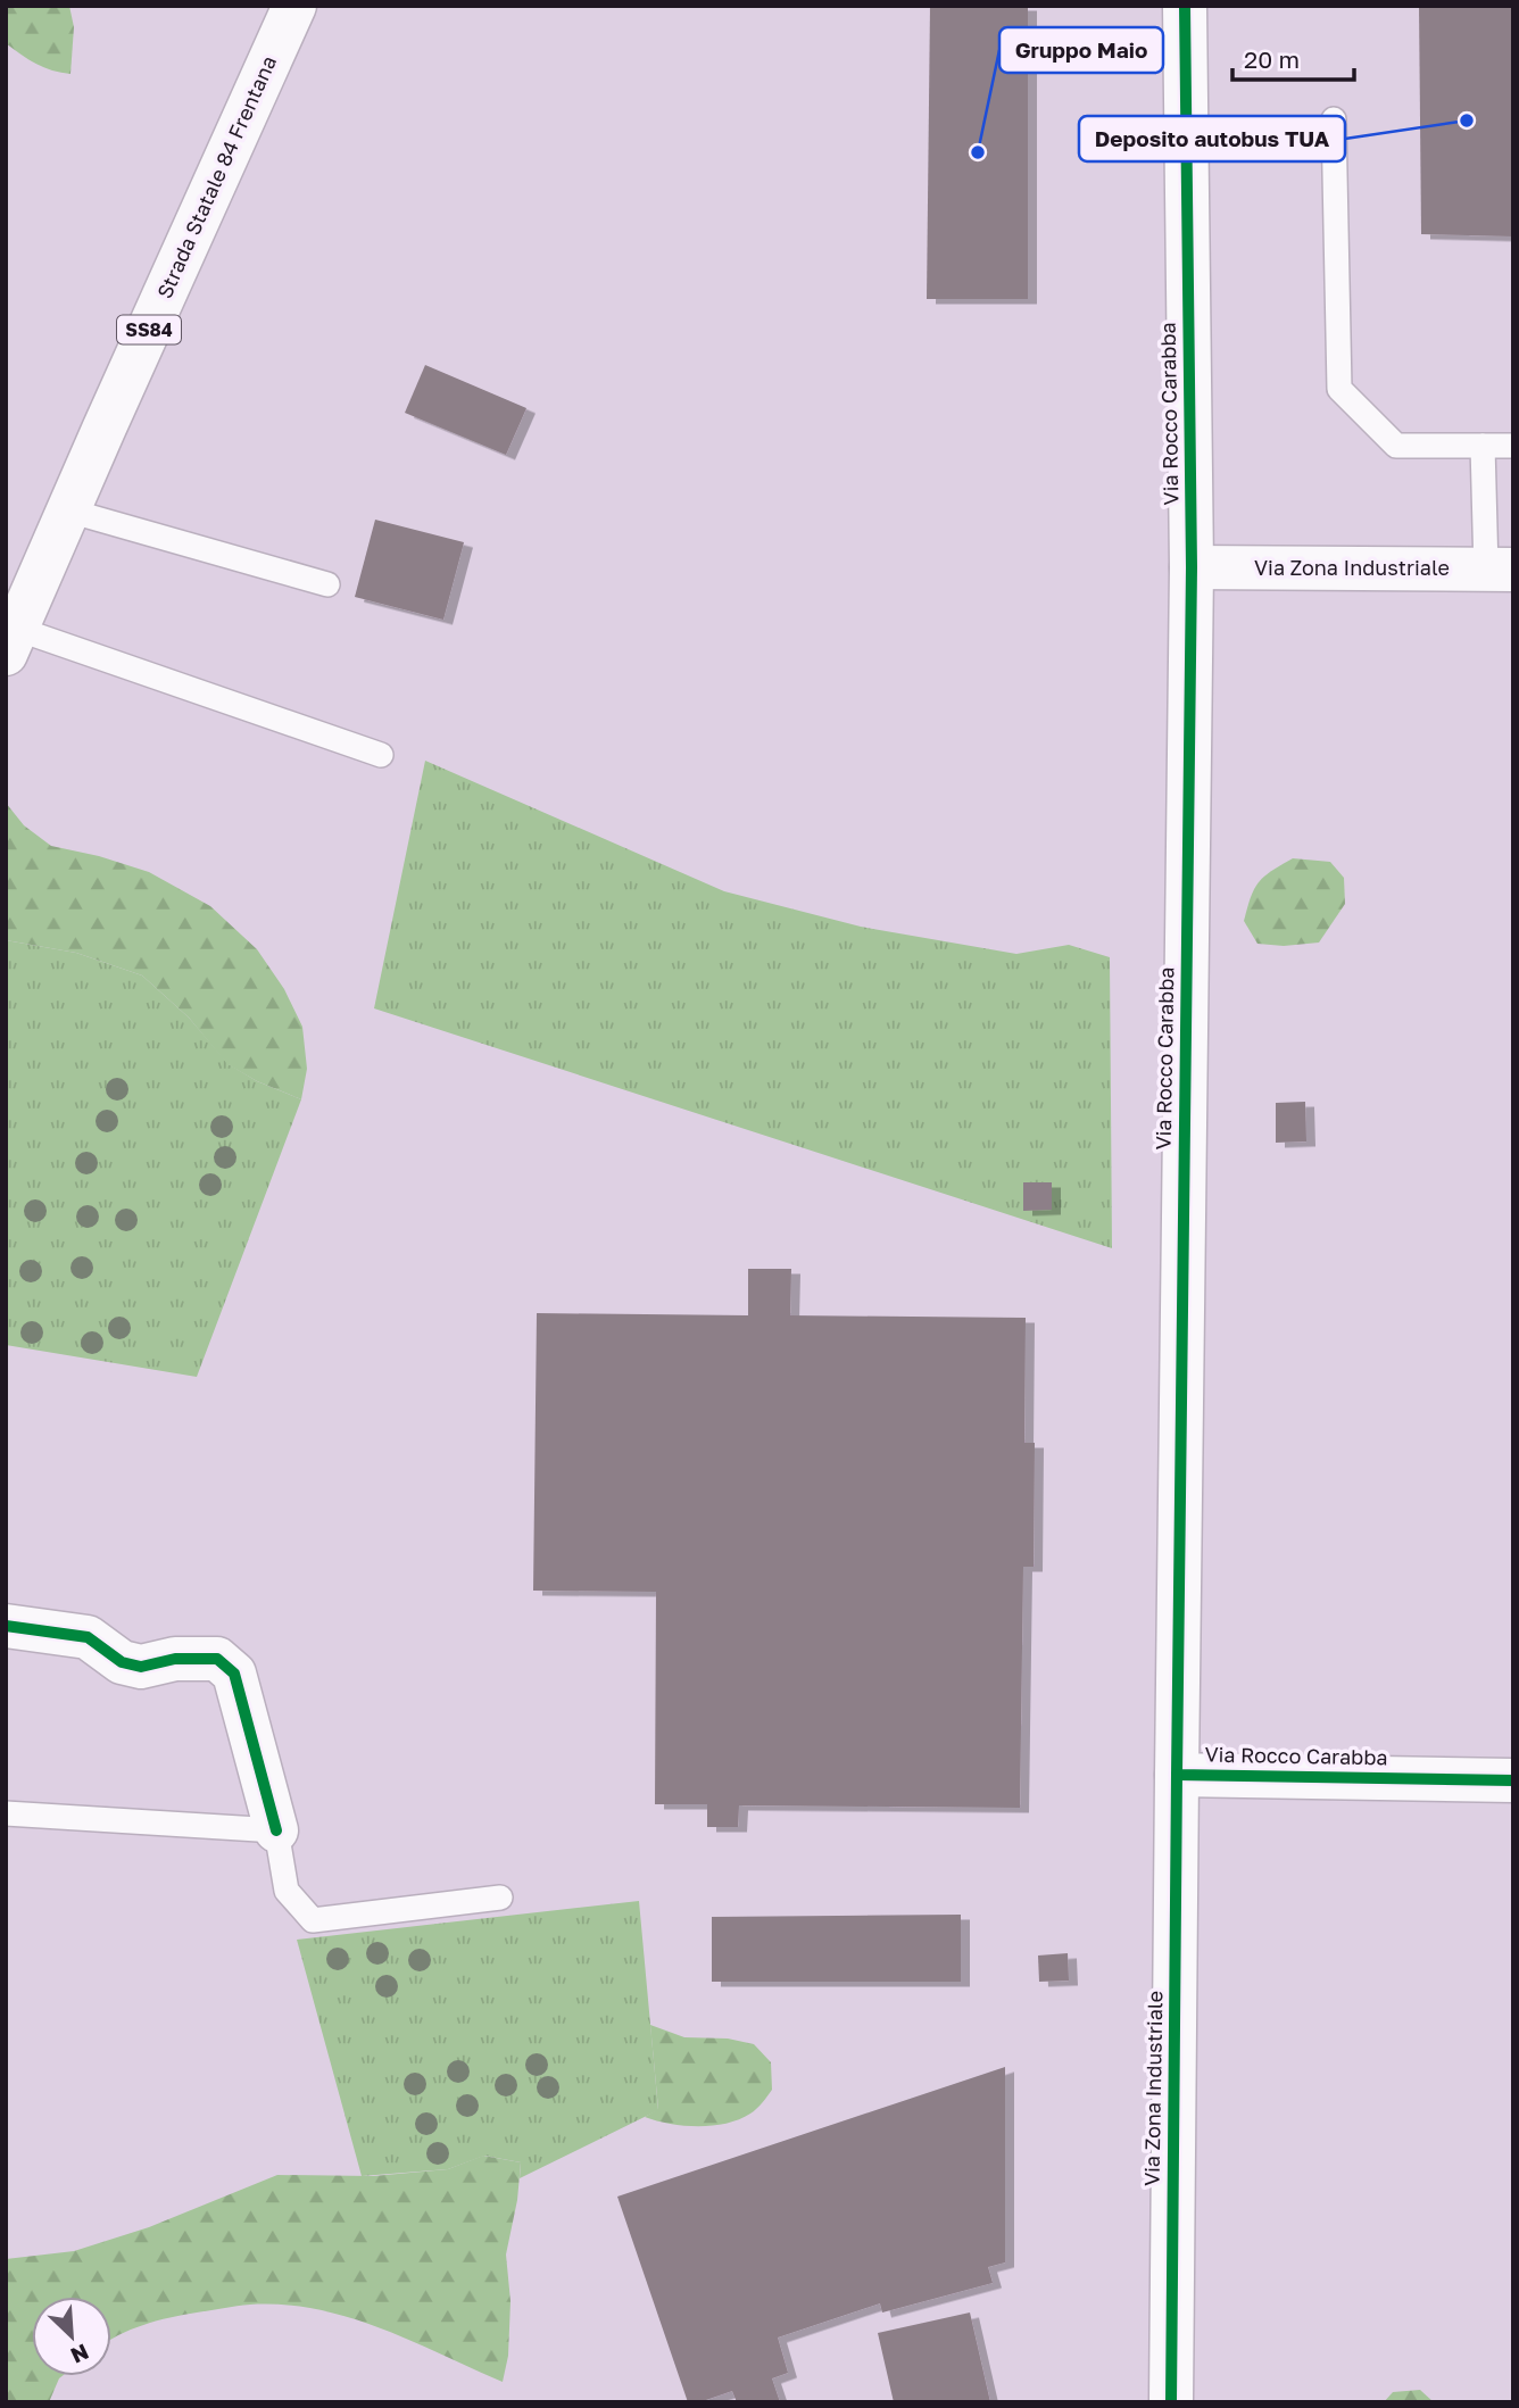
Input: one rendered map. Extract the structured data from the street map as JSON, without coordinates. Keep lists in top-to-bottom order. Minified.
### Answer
{"streets":{"street":["Strada Statale 84 Frentana","SS84","Via Rocco Carabba","Via Zona Industriale"]},"crossings":[["Via Rocco Carabba","Via Zona Industriale"]],"places":["Deposito autobus TUA","Gruppo Maio"],"scale_bar":"20 m","north":"bottom right"}
